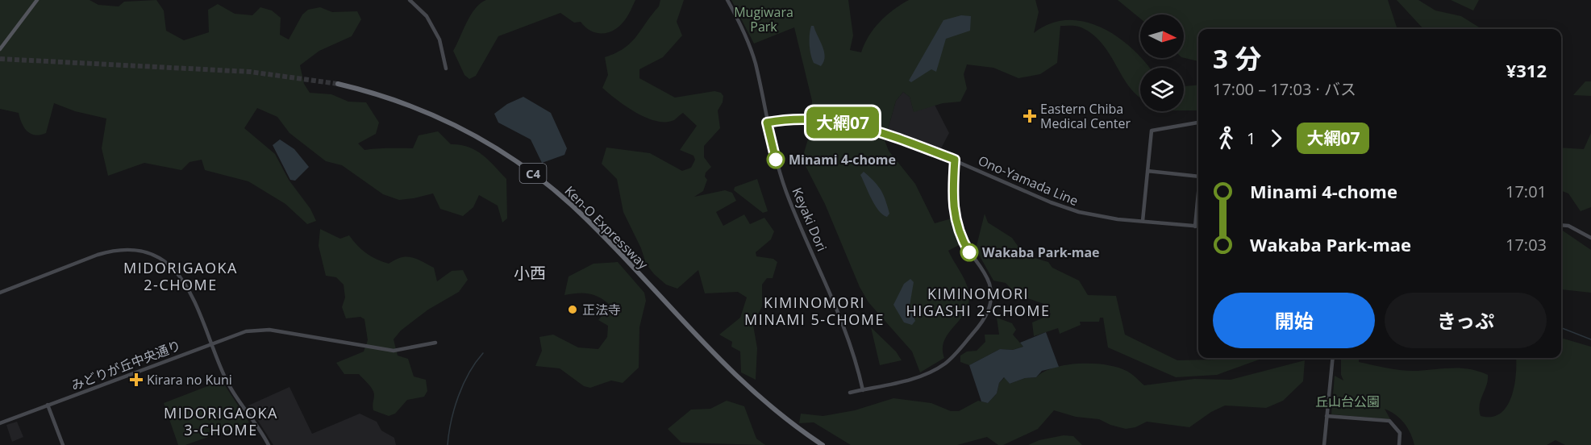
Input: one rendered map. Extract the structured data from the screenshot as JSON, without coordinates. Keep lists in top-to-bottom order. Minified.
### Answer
{"streets":{"highway":["C4","Ken-O Expressway"],"street":["Ono-Yamada Line","Keyaki Dori","みどりが丘中央通り"]},"crossings":[["Ono-Yamada Line","Keyaki Dori"]],"districts":["MIDORIGAOKA 2-CHOME","小西","KIMINOMORI HIGASHI 2-CHOME","KIMINOMORI MINAMI 5-CHOME","MIDORIGAOKA 3-CHOME"],"parks":["Mugiwara Park","丘山台公園"],"places":{"health":["Eastern Chiba Medical Center","Kirara no Kuni"],"other":["Minami 4-chome","Wakaba Park-mae","正法寺"]},"lines":["bus line 大網07"],"north":"right","page":{"on_map":"大網07","heading":["3 分","17:00 – 17:03 · バス","¥312"],"legs":["1","大網07"],"list":[{"name":"Minami 4-chome","value":"17:01"},{"name":"Wakaba Park-mae","value":"17:03"}],"buttons":["開始","きっぷ"]}}
